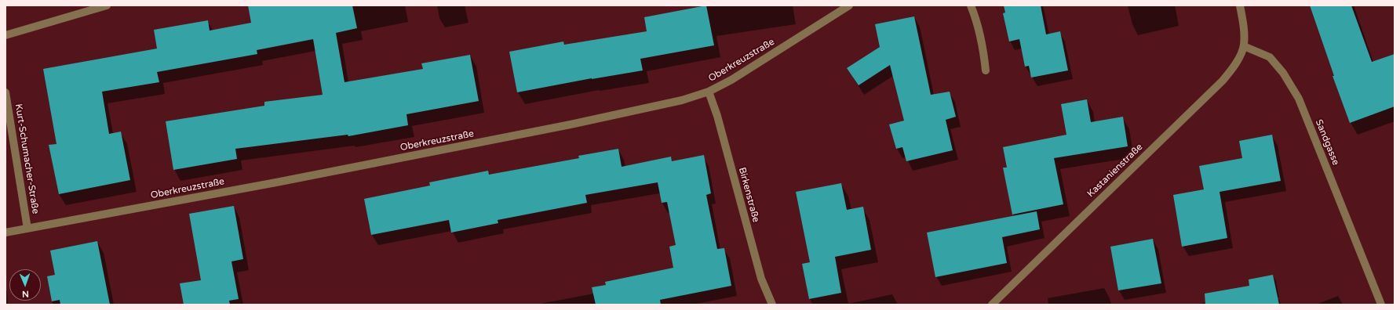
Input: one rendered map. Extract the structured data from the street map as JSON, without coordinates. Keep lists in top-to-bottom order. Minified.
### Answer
{"streets":{"street":["Oberkreuzstraße","Sandgasse","Kurt-Schumacher-Straße","Kastanienstraße","Birkenstraße"]},"crossings":[["Oberkreuzstraße","Kurt-Schumacher-Straße"],["Oberkreuzstraße","Birkenstraße"],["Sandgasse","Kastanienstraße"]],"north":"bottom"}
